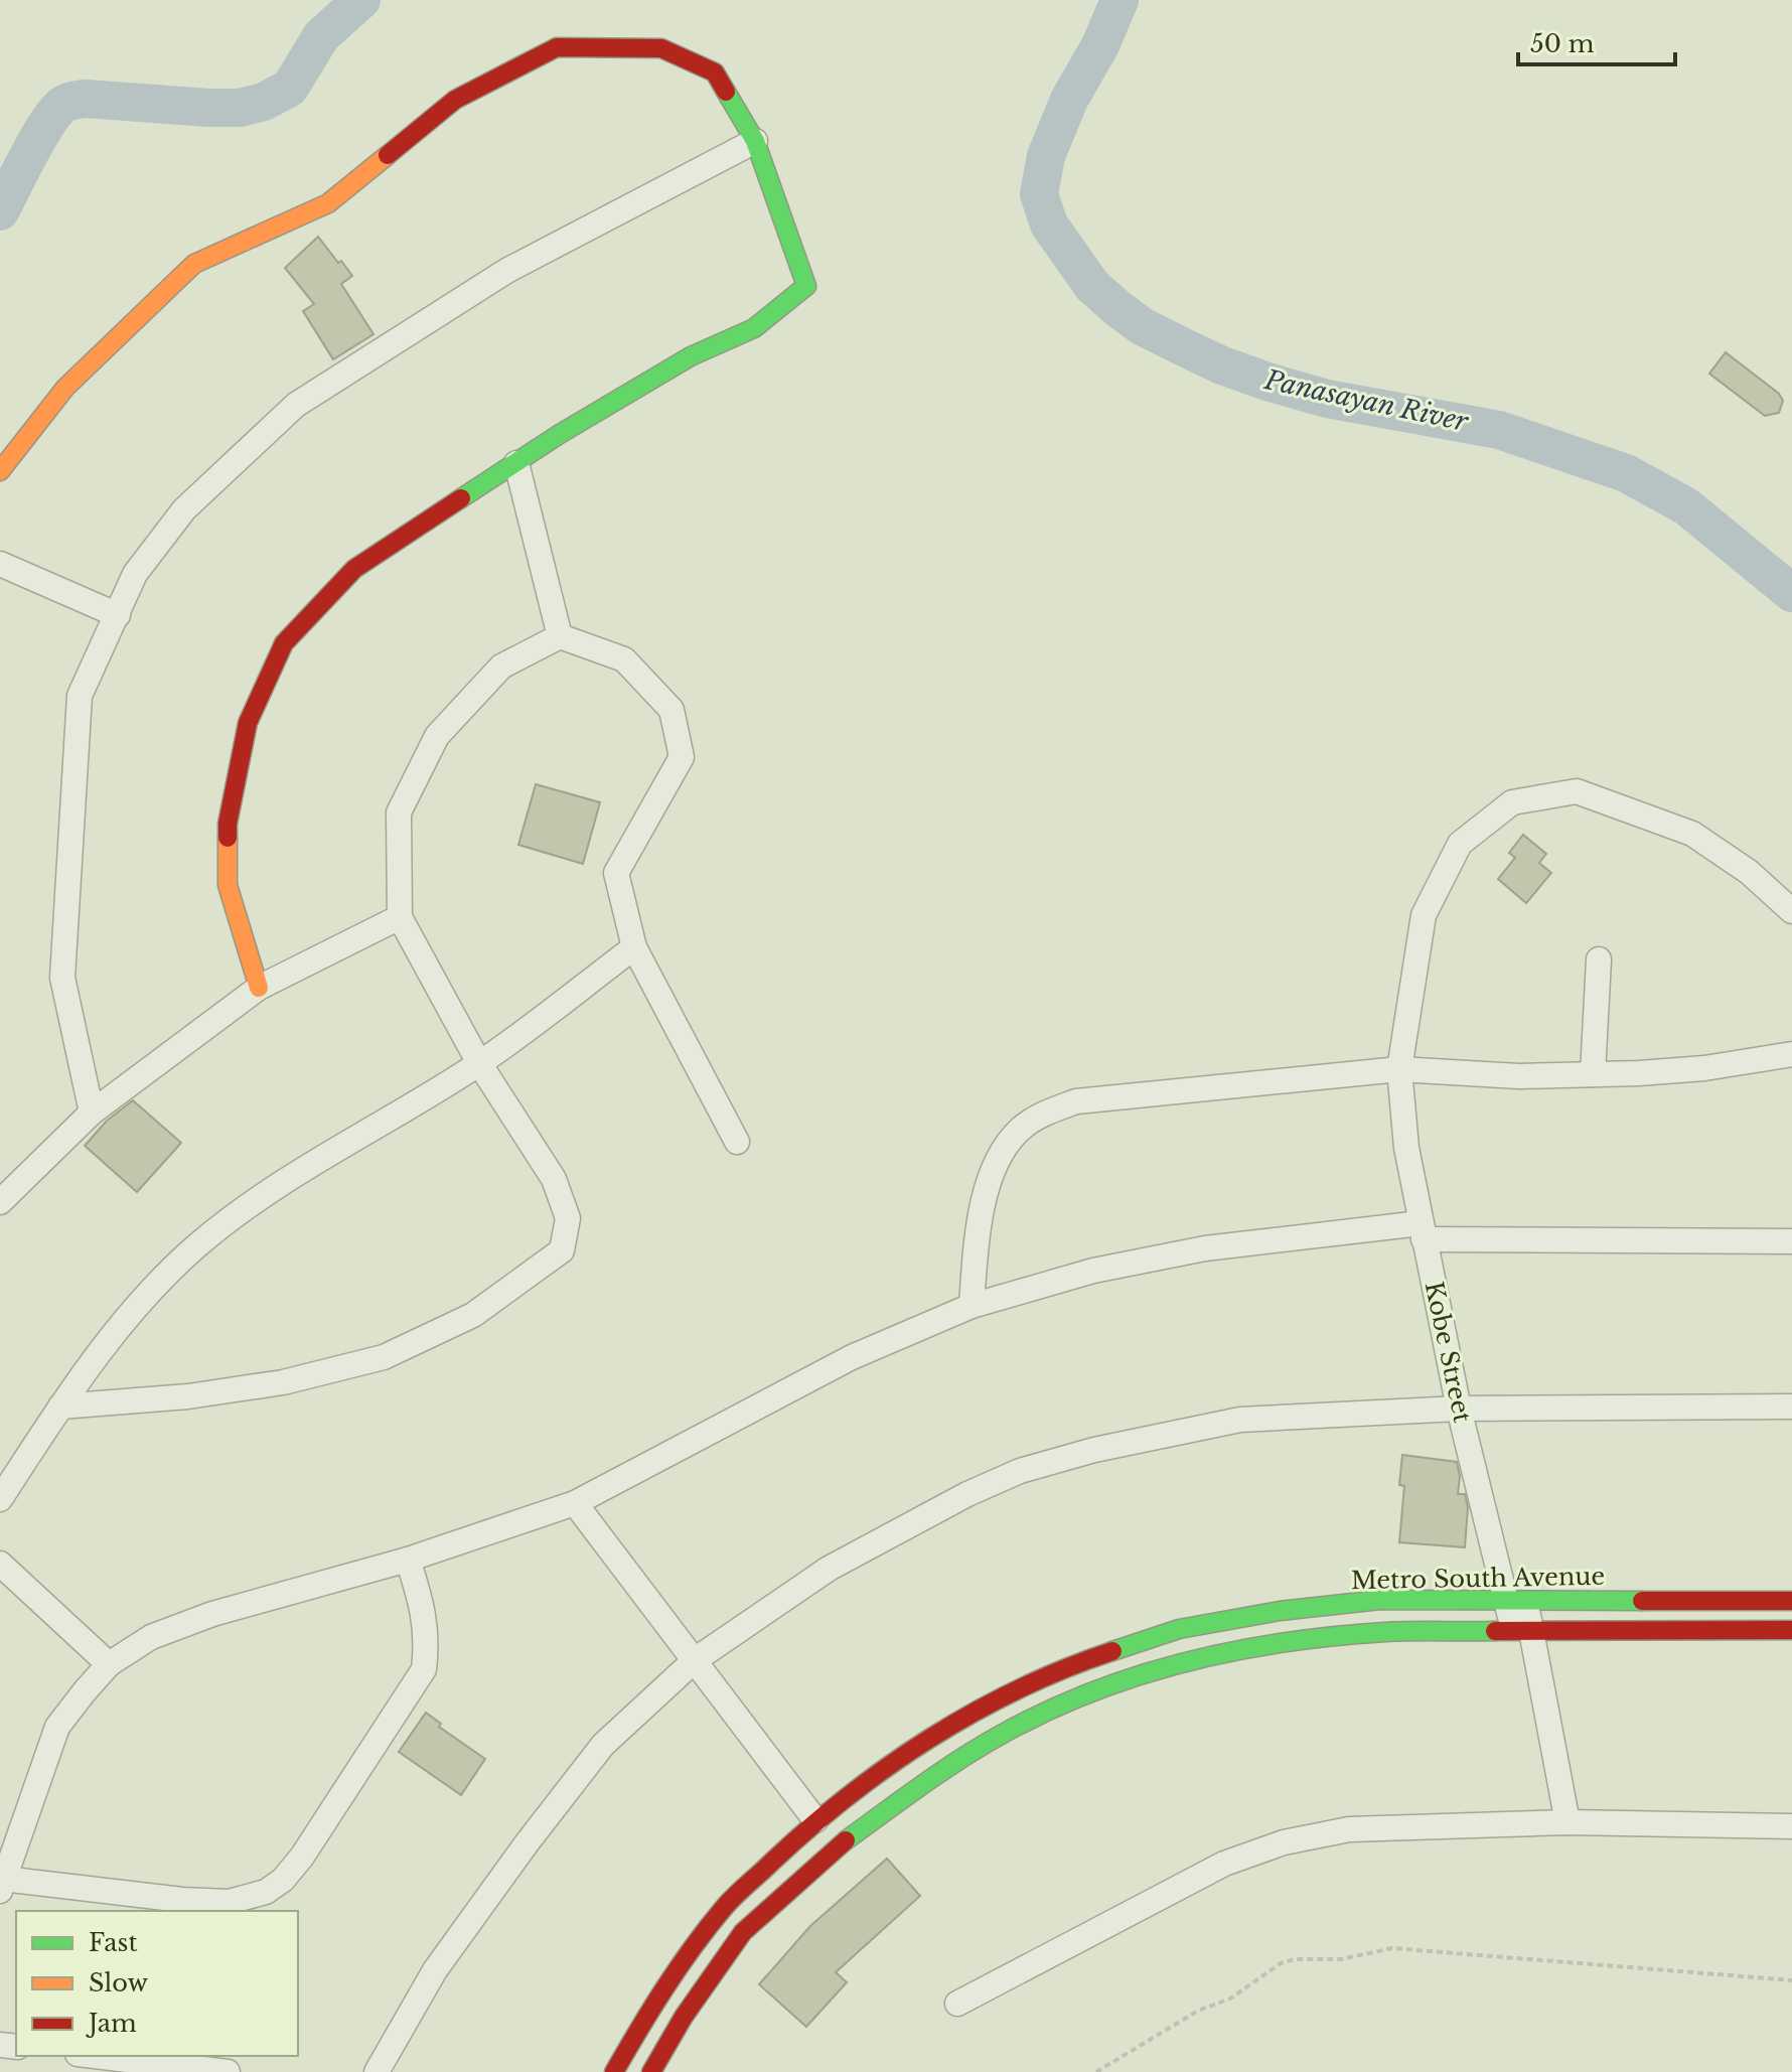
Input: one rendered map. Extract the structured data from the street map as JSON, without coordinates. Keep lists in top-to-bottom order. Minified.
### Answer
{"streets":{"street":["Kobe Street","Metro South Avenue"]},"crossings":[["Kobe Street","Metro South Avenue"]],"water":["Panasayan River"],"legend":["Fast","Slow","Jam"],"scale_bar":"50 m"}
